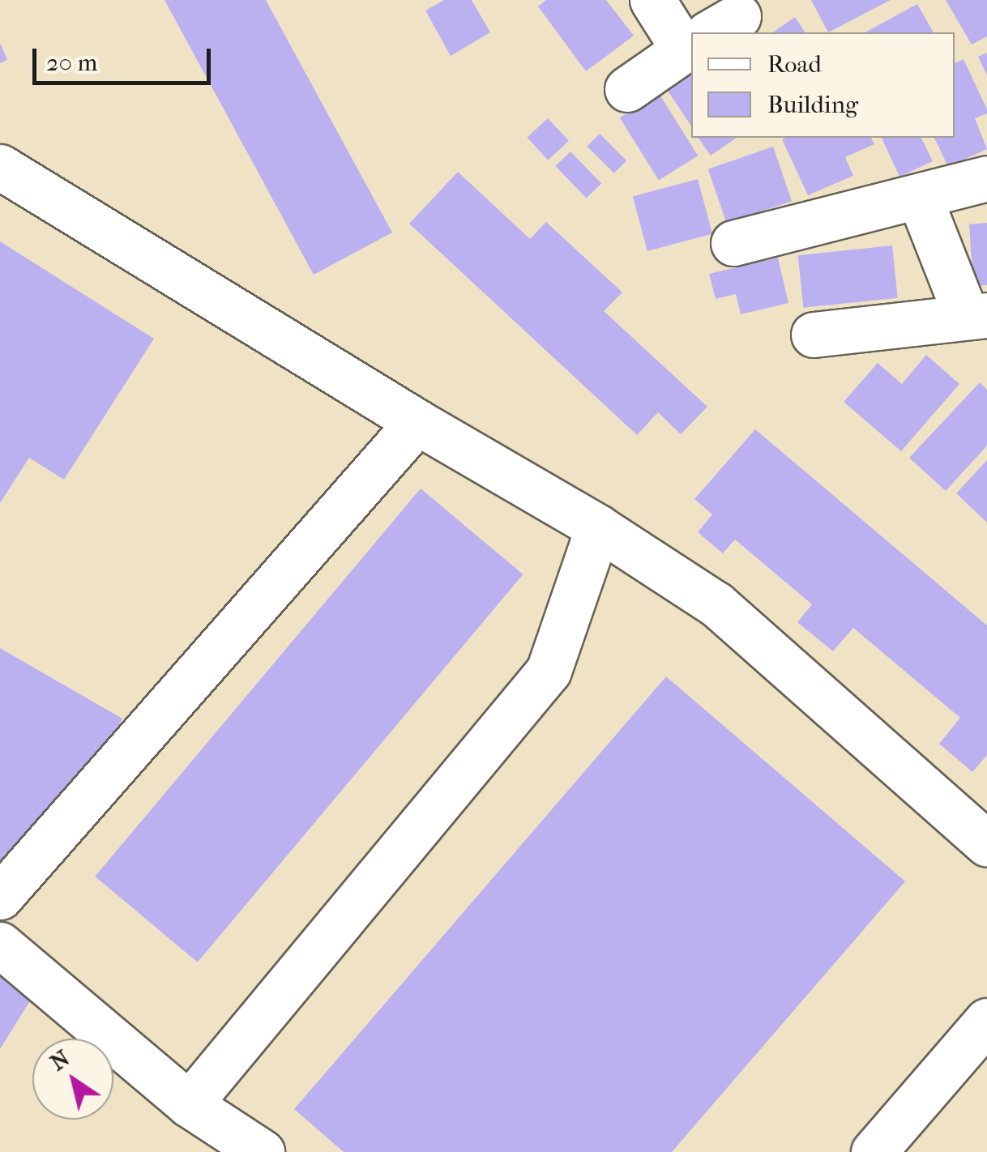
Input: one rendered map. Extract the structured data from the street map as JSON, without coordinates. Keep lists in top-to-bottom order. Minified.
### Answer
{"legend":["Road","Building"],"scale_bar":"20 m","north":"top left"}
